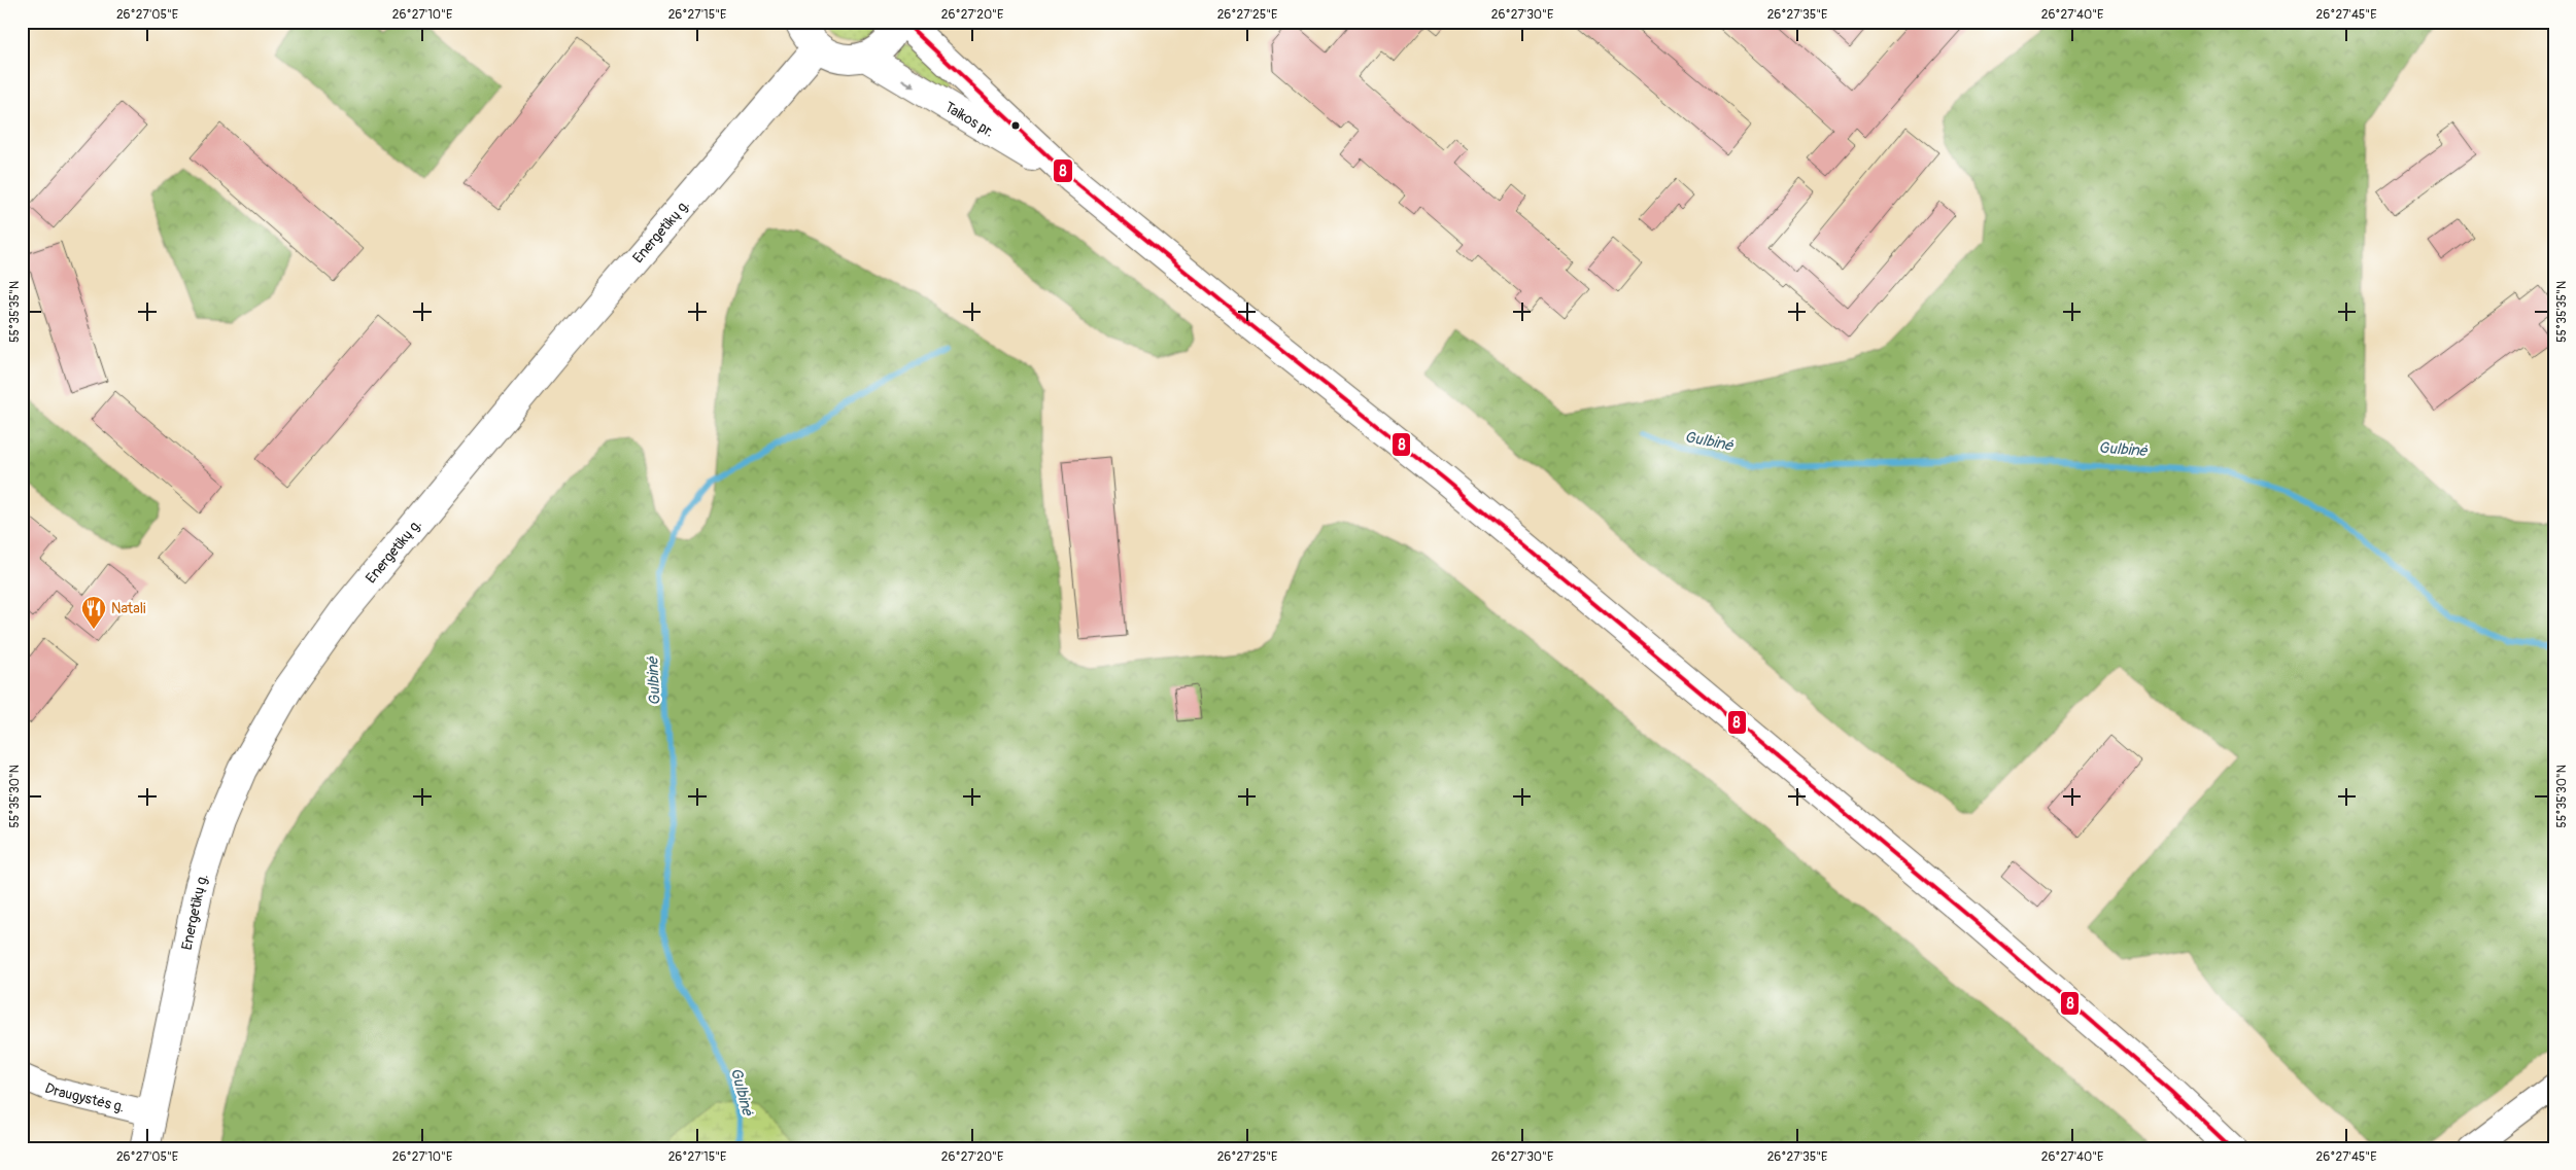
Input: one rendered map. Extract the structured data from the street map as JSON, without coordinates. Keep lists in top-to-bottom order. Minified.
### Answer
{"streets":{"main road":["Taikos pr.","Energetikų g."],"street":["Draugystės g."]},"crossings":[["Energetikų g.","Draugystės g."]],"water":["Gulbinė"],"places":{"restaurant":["Natali"]},"lines":["transit line 8"],"coordinates":["26°27'05\"E","26°27'10\"E","26°27'15\"E","26°27'20\"E","26°27'25\"E","26°27'30\"E","26°27'35\"E","26°27'40\"E","26°27'45\"E","55°35'35\"N","55°35'30\"N"]}
